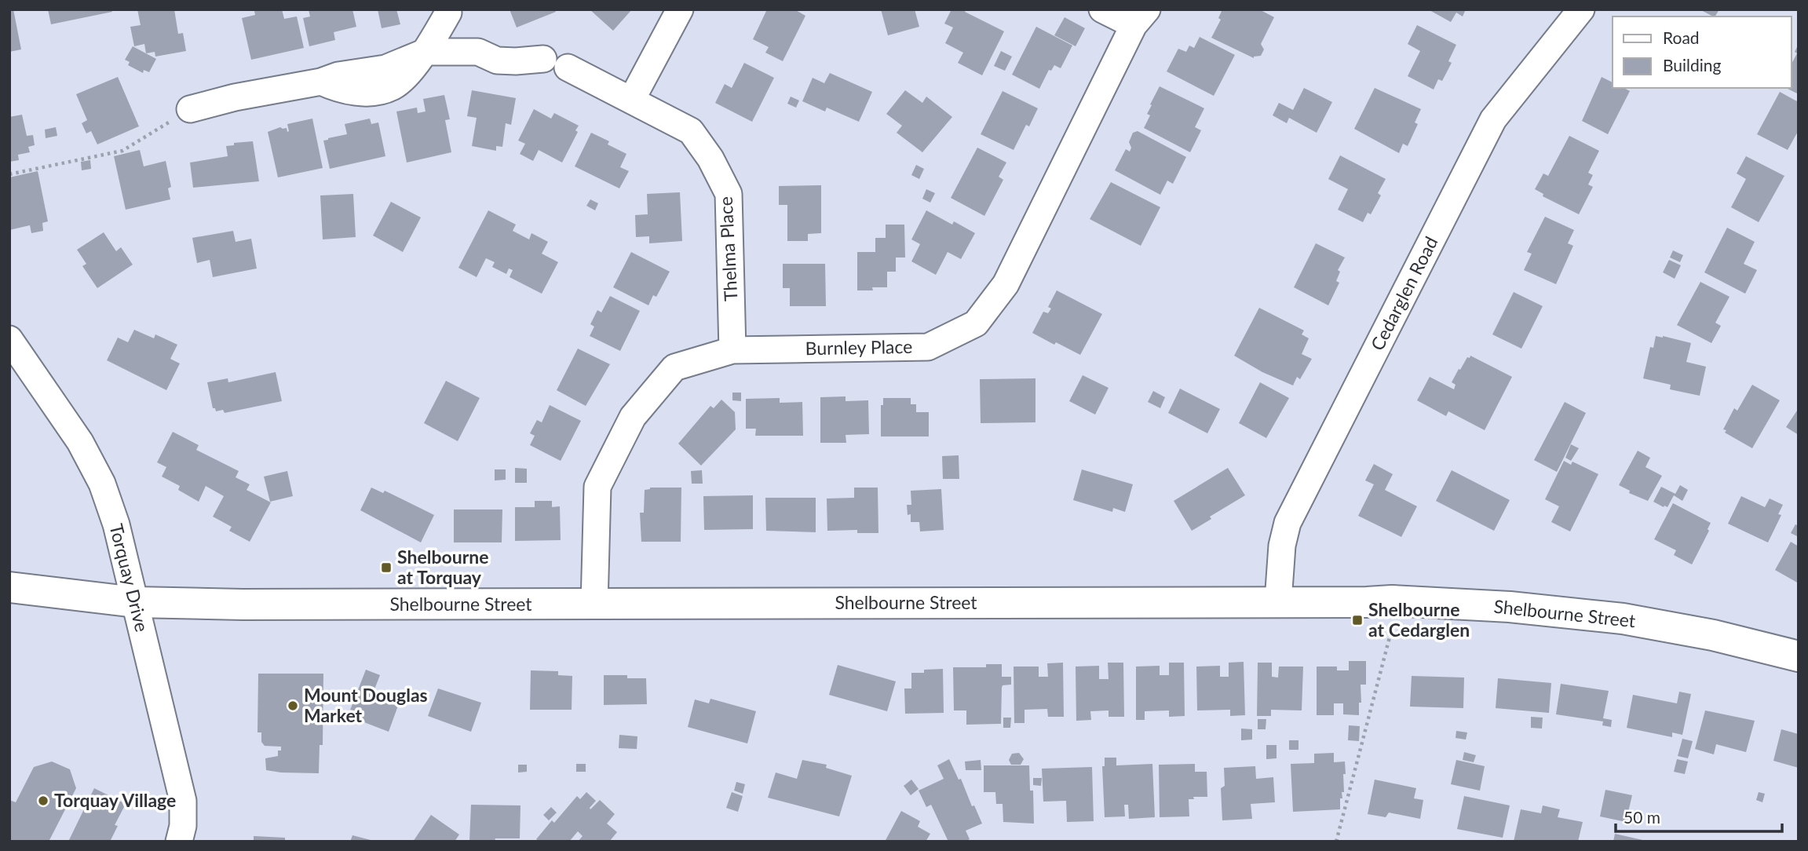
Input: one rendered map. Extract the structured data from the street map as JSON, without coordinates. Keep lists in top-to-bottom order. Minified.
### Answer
{"streets":{"main road":["Shelbourne Street"],"street":["Thelma Place","Cedarglen Road","Burnley Place","Torquay Drive"]},"crossings":[["Thelma Place","Burnley Place"],["Cedarglen Road","Shelbourne Street"],["Burnley Place","Shelbourne Street"],["Torquay Drive","Shelbourne Street"]],"places":{"transit":["Shelbourne at Torquay","Shelbourne at Cedarglen"],"other":["Mount Douglas Market","Torquay Village"]},"legend":["Road","Building"],"scale_bar":"50 m"}
